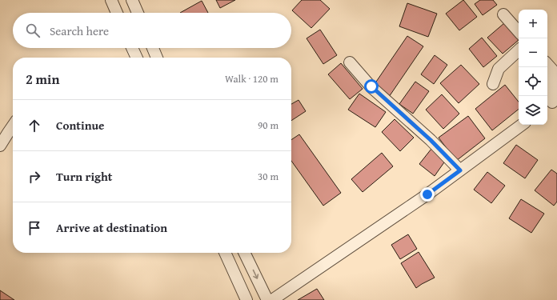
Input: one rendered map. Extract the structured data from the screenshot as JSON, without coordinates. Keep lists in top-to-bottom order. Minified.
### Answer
{"page":{"map_buttons":["+","−"],"search":"Search here","heading":["2 min","Walk · 120 m"],"list":[["Continue","90 m"],["Turn right","30 m"],"Arrive at destination"]}}
